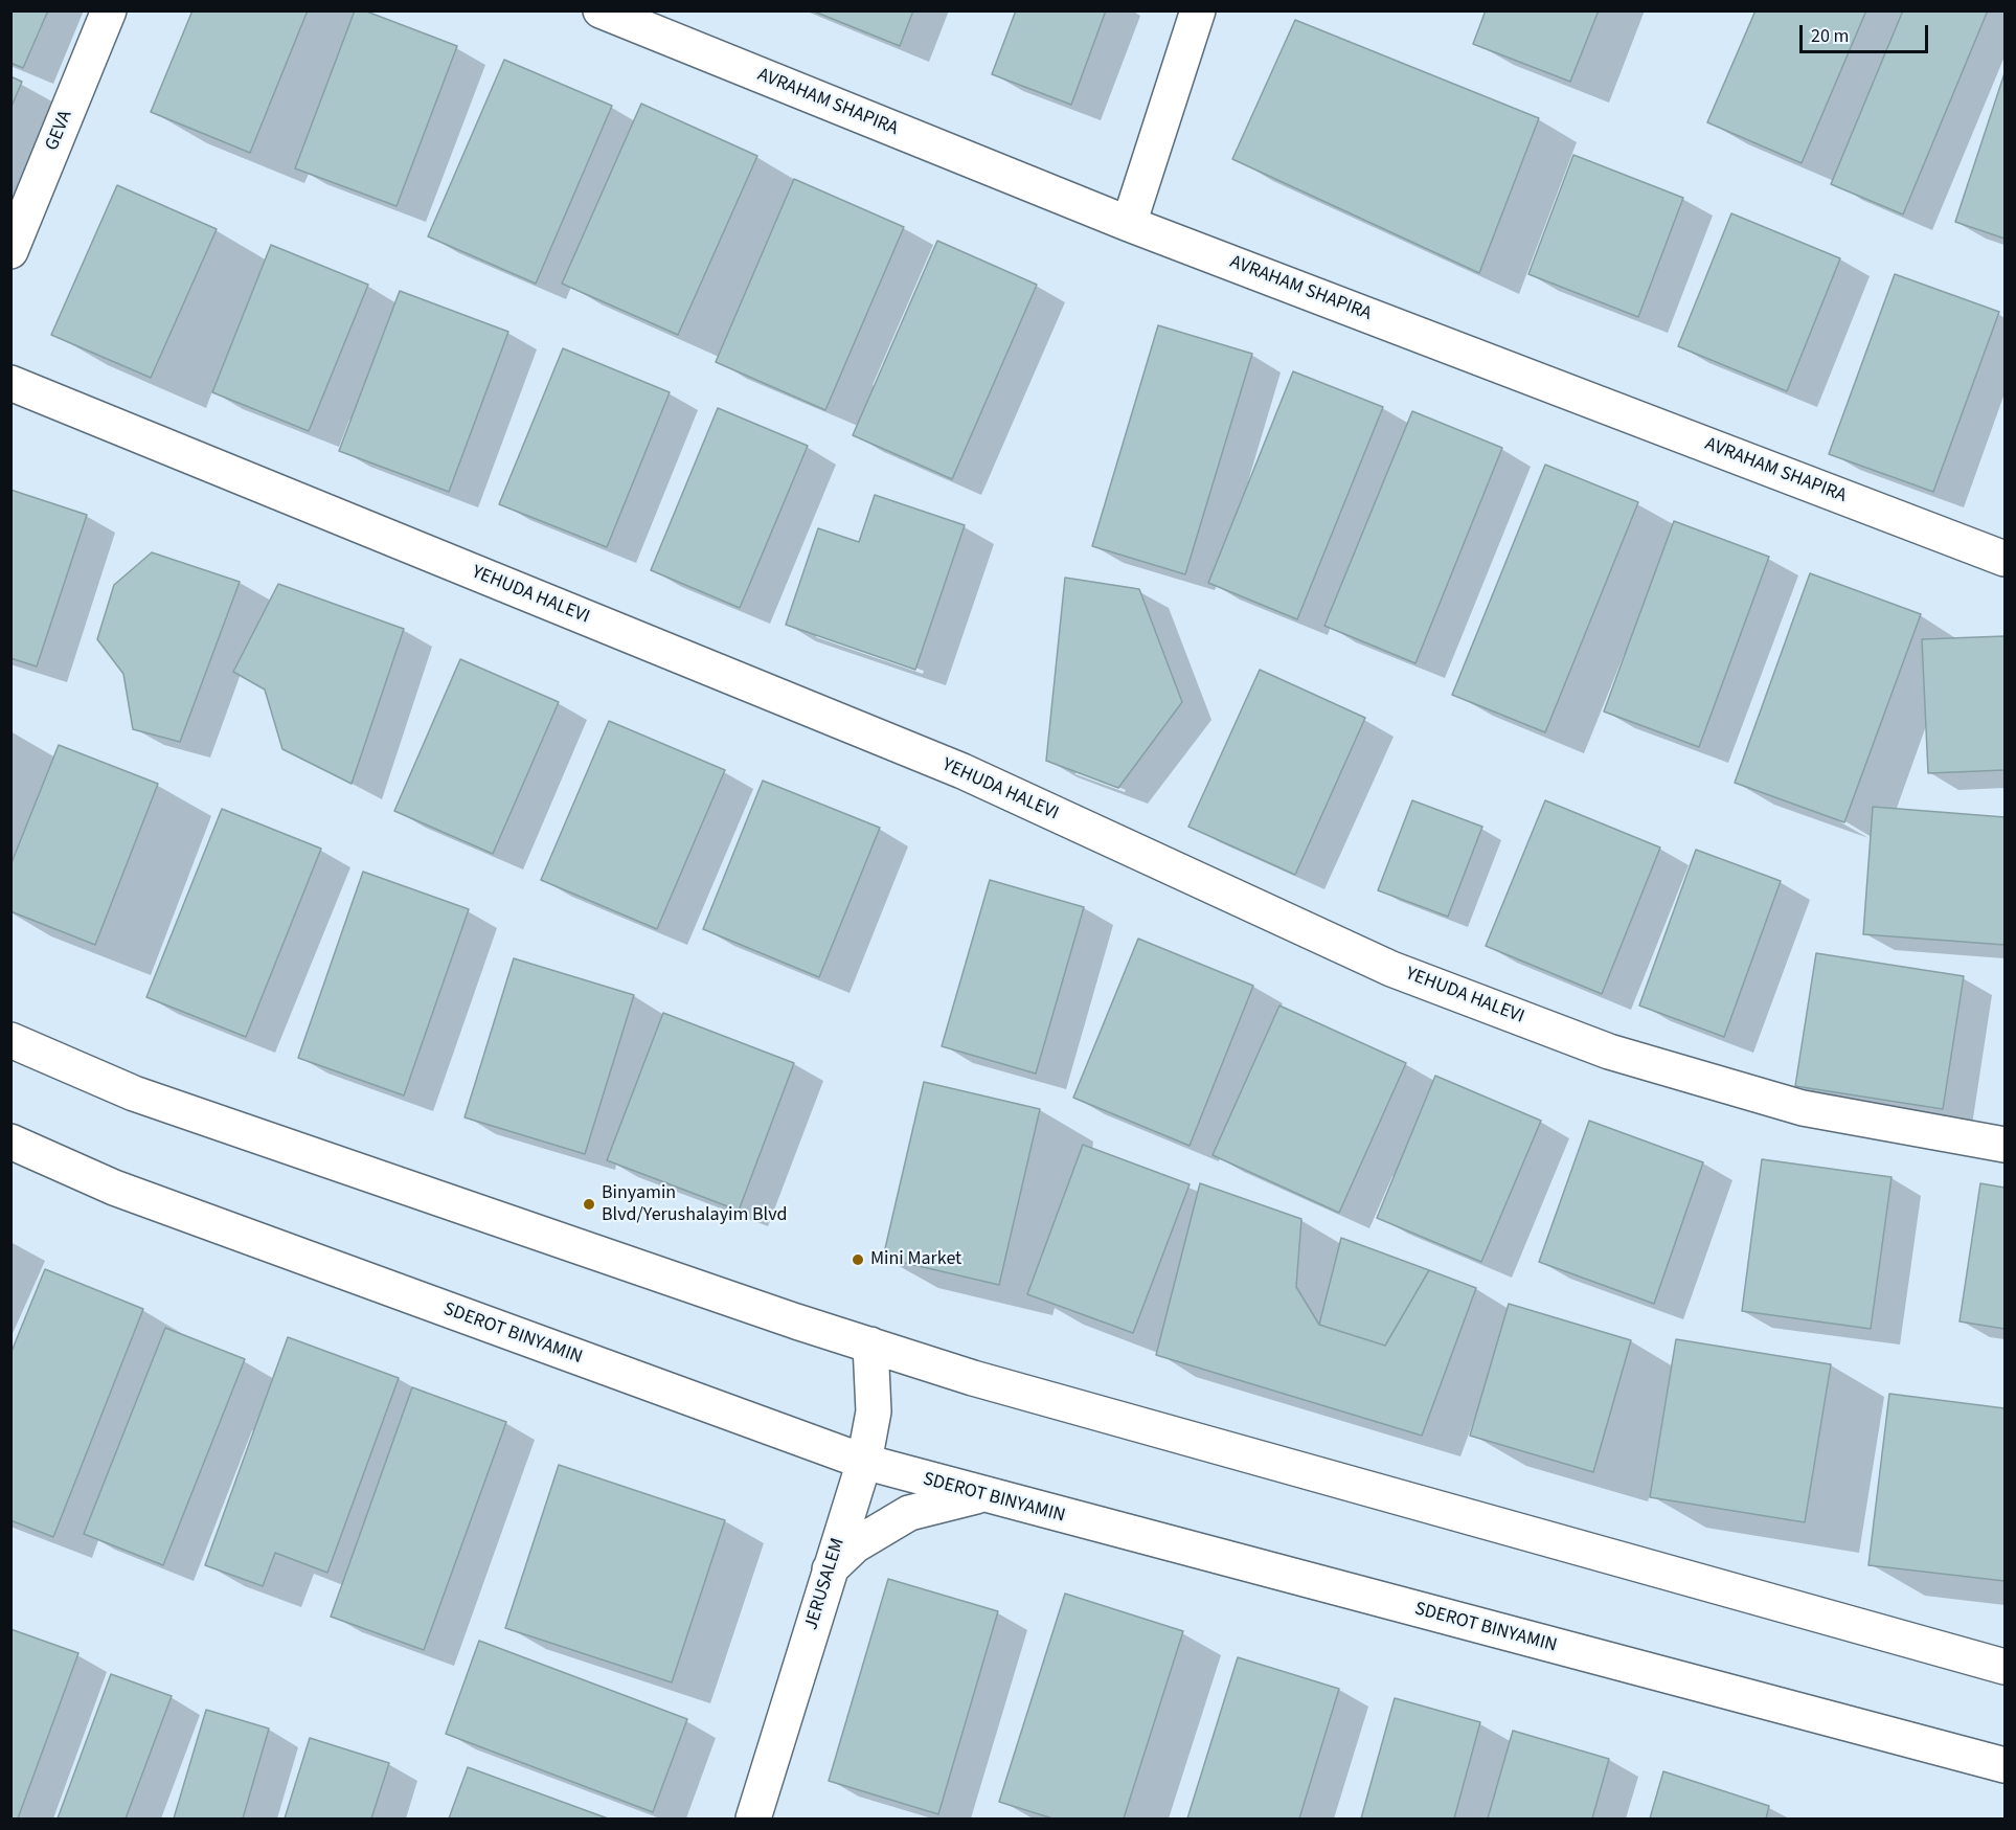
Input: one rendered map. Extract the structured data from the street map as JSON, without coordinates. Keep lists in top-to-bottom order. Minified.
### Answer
{"streets":{"street":["AVRAHAM SHAPIRA","GEVA","YEHUDA HALEVI","SDEROT BINYAMIN","JERUSALEM"]},"crossings":[["SDEROT BINYAMIN","JERUSALEM"]],"places":["Binyamin Blvd/Yerushalayim Blvd","Mini Market"],"scale_bar":"20 m"}
